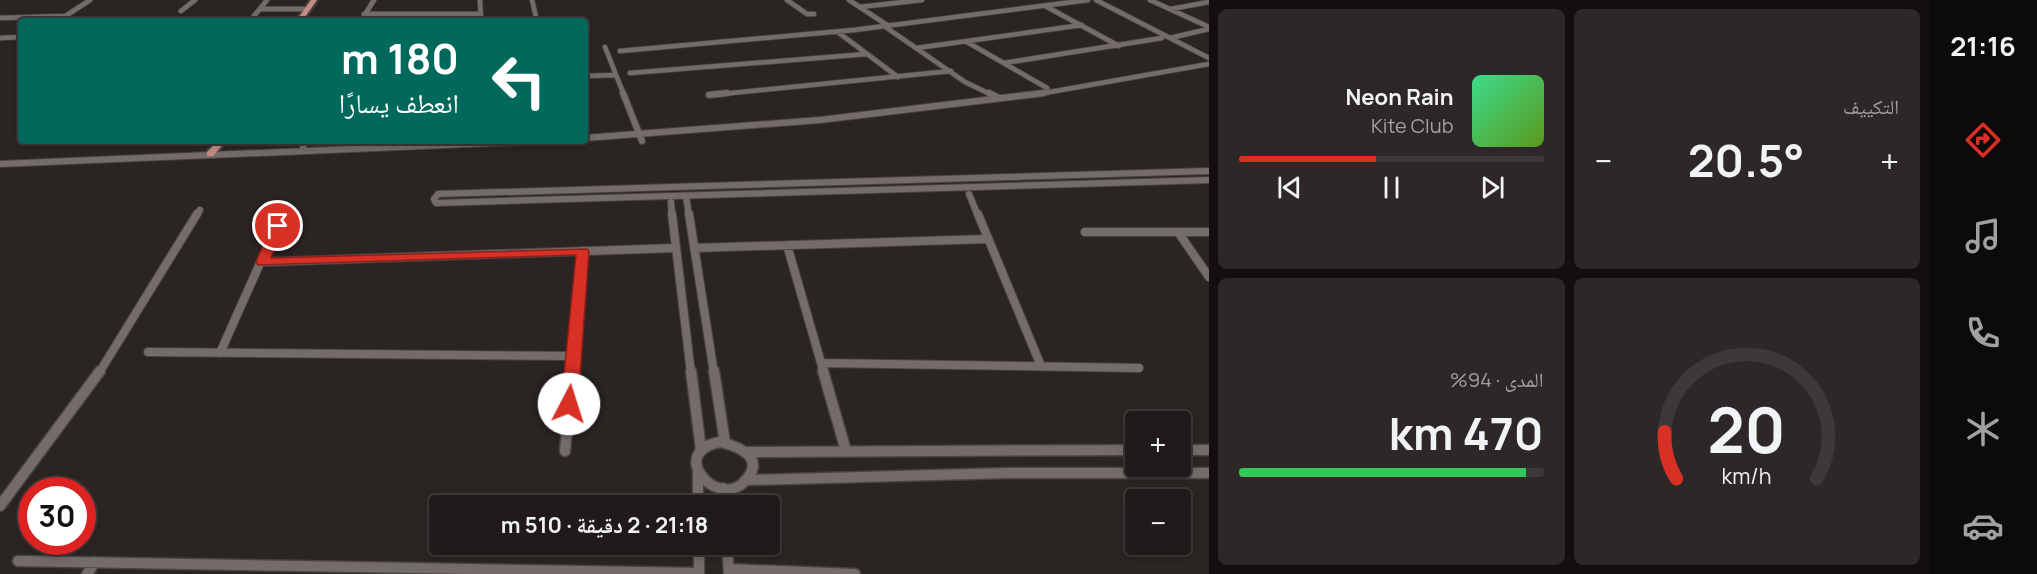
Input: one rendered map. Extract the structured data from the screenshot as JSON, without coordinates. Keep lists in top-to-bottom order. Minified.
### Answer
{"page":{"tabs":"21:16","tile":["التكييف",["المدى · 94%","470 km"]],"turn":["180 m","انعطف يسارًا"],"song":["Neon Rain","Kite Club"],"heat":["−","20.5°","+"],"map_buttons":["+","−"],"limit":"30","trip":"21:18 · 2 دقيقة · 510 m","gauge":["20","km/h"]}}
